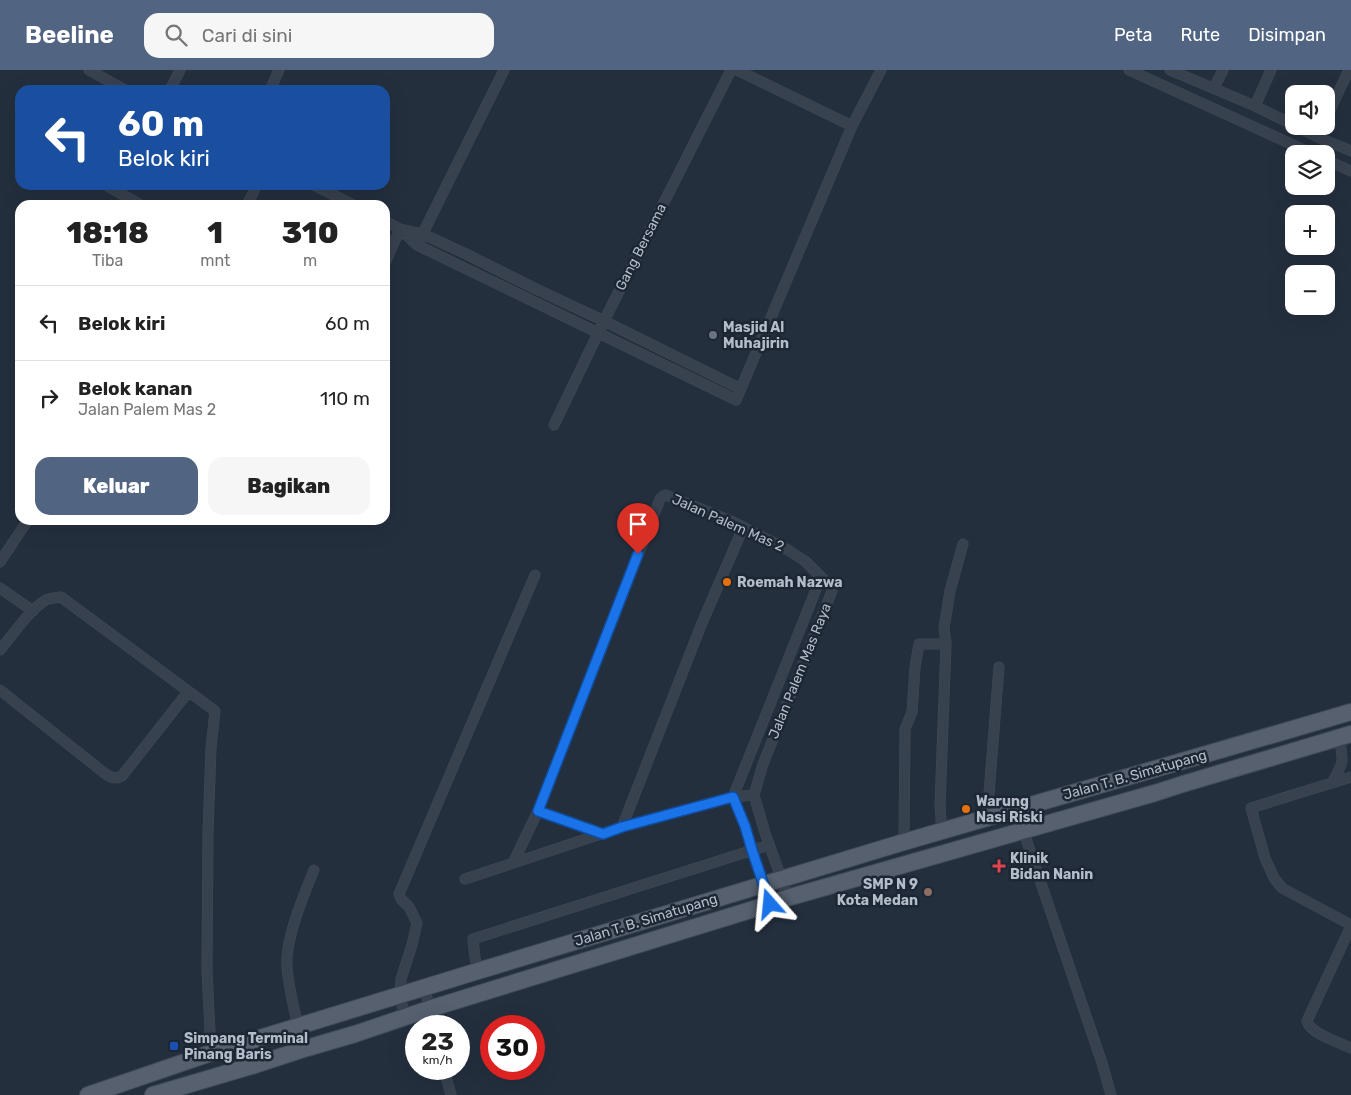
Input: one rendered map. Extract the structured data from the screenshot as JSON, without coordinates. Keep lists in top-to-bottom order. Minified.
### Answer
{"streets":{"main road":["Jalan T. B. Simatupang"],"street":["Gang Bersama","Jalan Palem Mas 2","Jalan Palem Mas Raya"]},"crossings":[["Jalan Palem Mas 2","Jalan Palem Mas Raya"]],"places":{"other":["Masjid Al Muhajirin","Roemah Nazwa","Warung Nasi Riski","SMP N 9 Kota Medan"],"health":["Klinik Bidan Nanin"],"transit":["Simpang Terminal Pinang Baris"]},"page":{"header":"Beeline","search":"Cari di sini","nav":["Peta","Rute","Disimpan"],"map_buttons":["+","−"],"turn":["60 m","Belok kiri"],"eta":["18:18","Tiba","1","mnt","310","m"],"list":[{"name":"Belok kiri","value":"60 m"},{"name":"Belok kanan","note":"Jalan Palem Mas 2","value":"110 m"}],"buttons":["Keluar","Bagikan"],"speed":"23 km/h","limit":"30"}}
